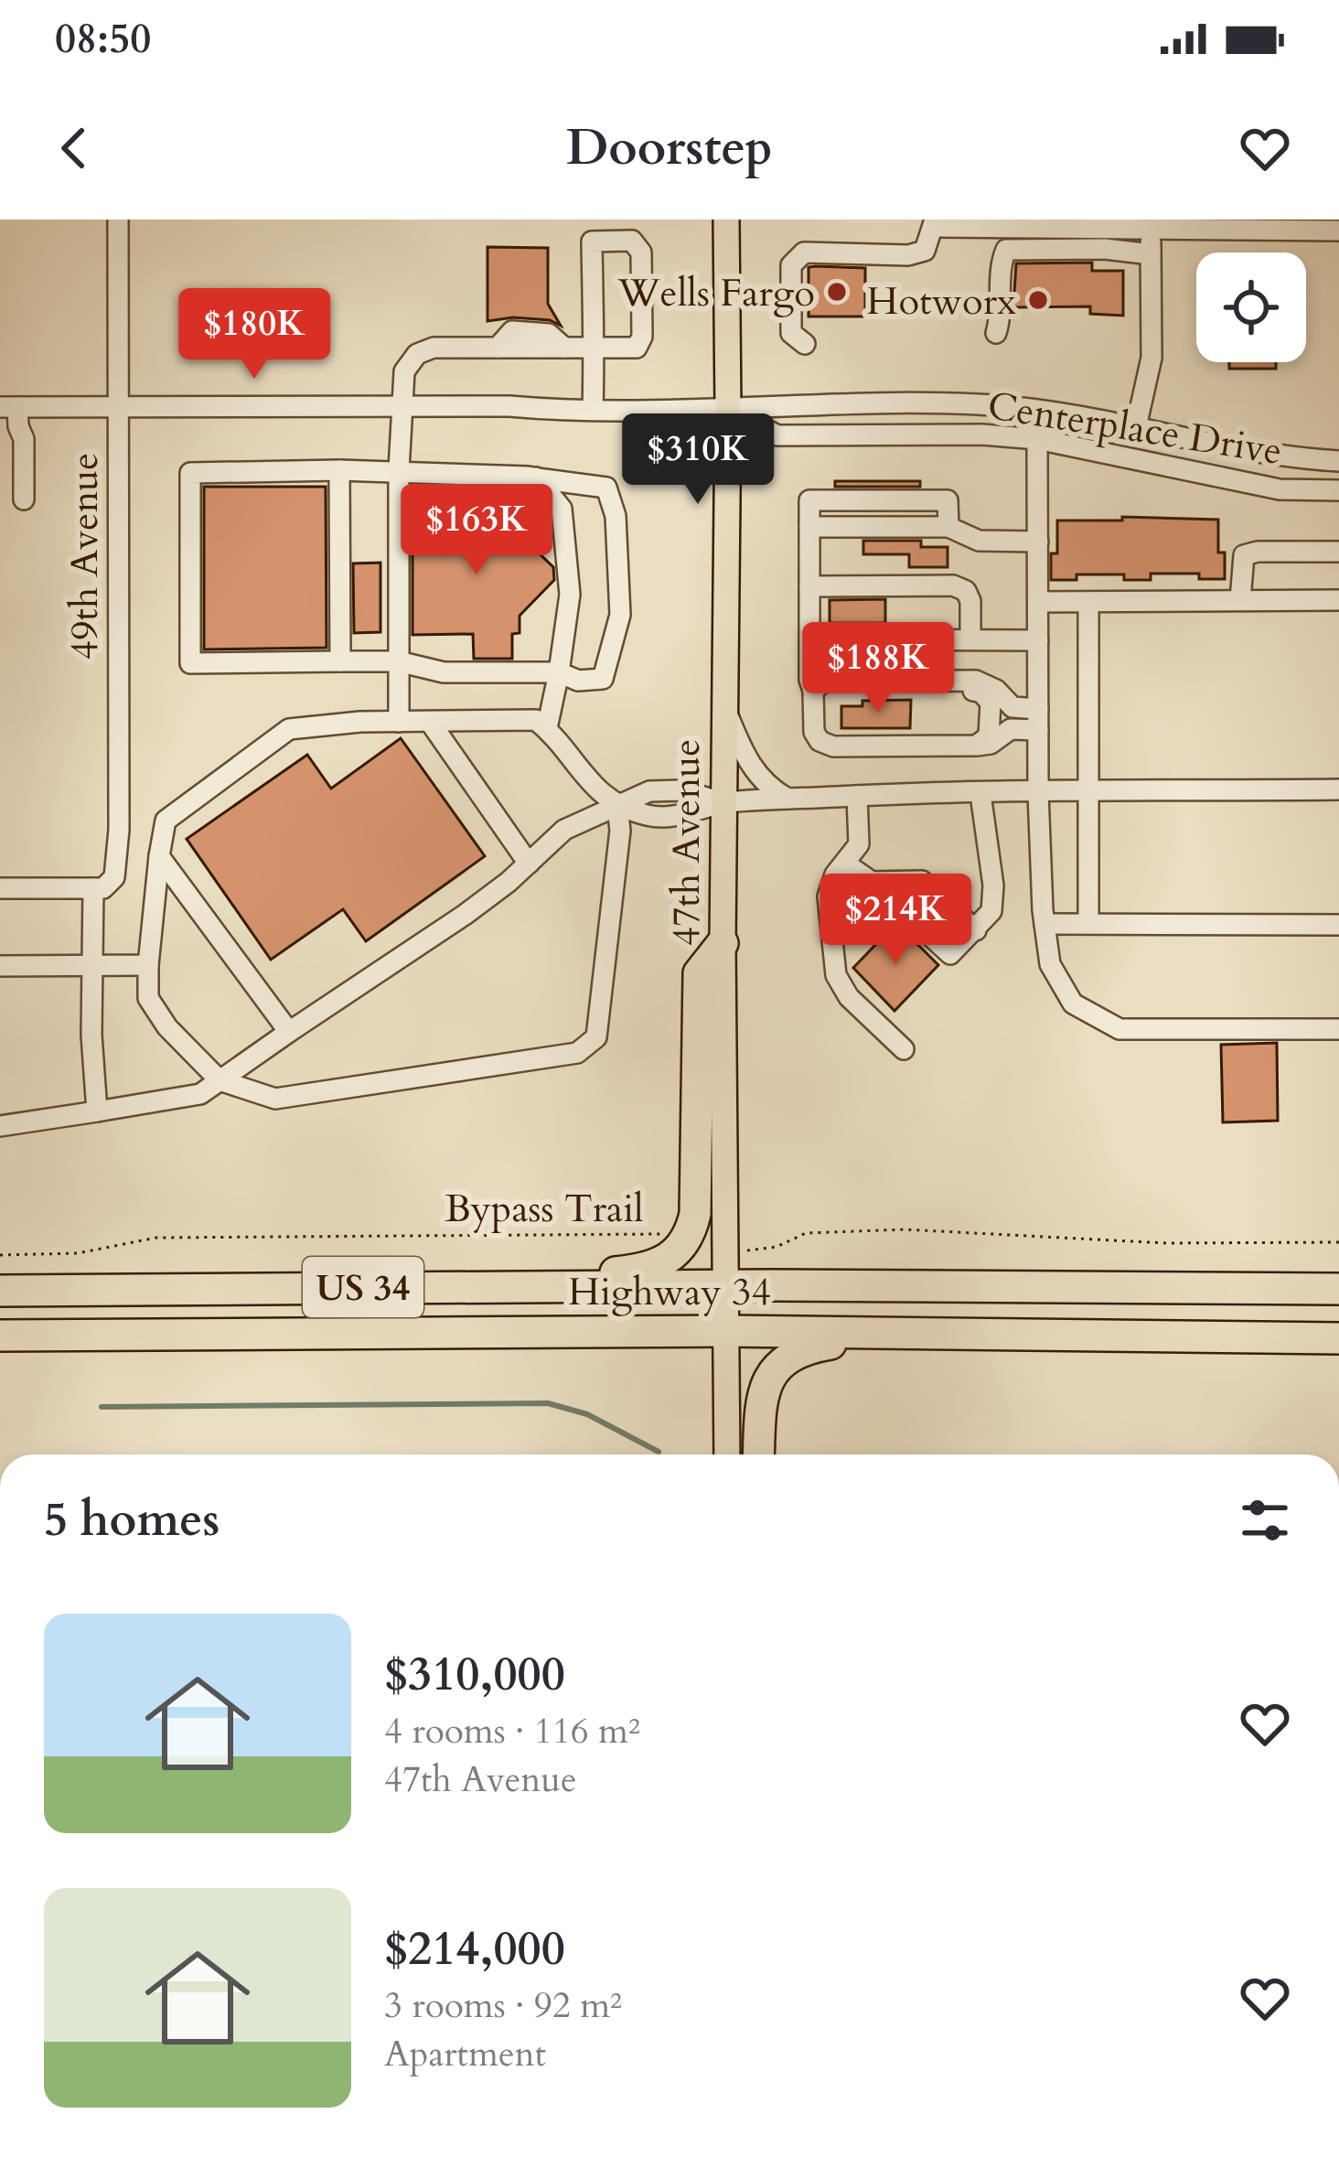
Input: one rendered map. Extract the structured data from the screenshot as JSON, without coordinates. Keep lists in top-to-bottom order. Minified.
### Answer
{"streets":{"highway":["US 34","Highway 34"],"main road":["47th Avenue"],"street":["Centerplace Drive","49th Avenue"],"path":["Bypass Trail"]},"crossings":[["Centerplace Drive","49th Avenue"],["Centerplace Drive","47th Avenue"],["47th Avenue","Highway 34"]],"places":["Wells Fargo","Hotworx"],"page":{"status":"08:50","header":"Doorstep","price":["$180K","$310K","$163K","$188K","$214K"],"heading":"5 homes","list":[{"name":"$310,000","note":"4 rooms · 116 m² · 47th Avenue"},{"name":"$214,000","note":"3 rooms · 92 m² · Apartment"}]}}
